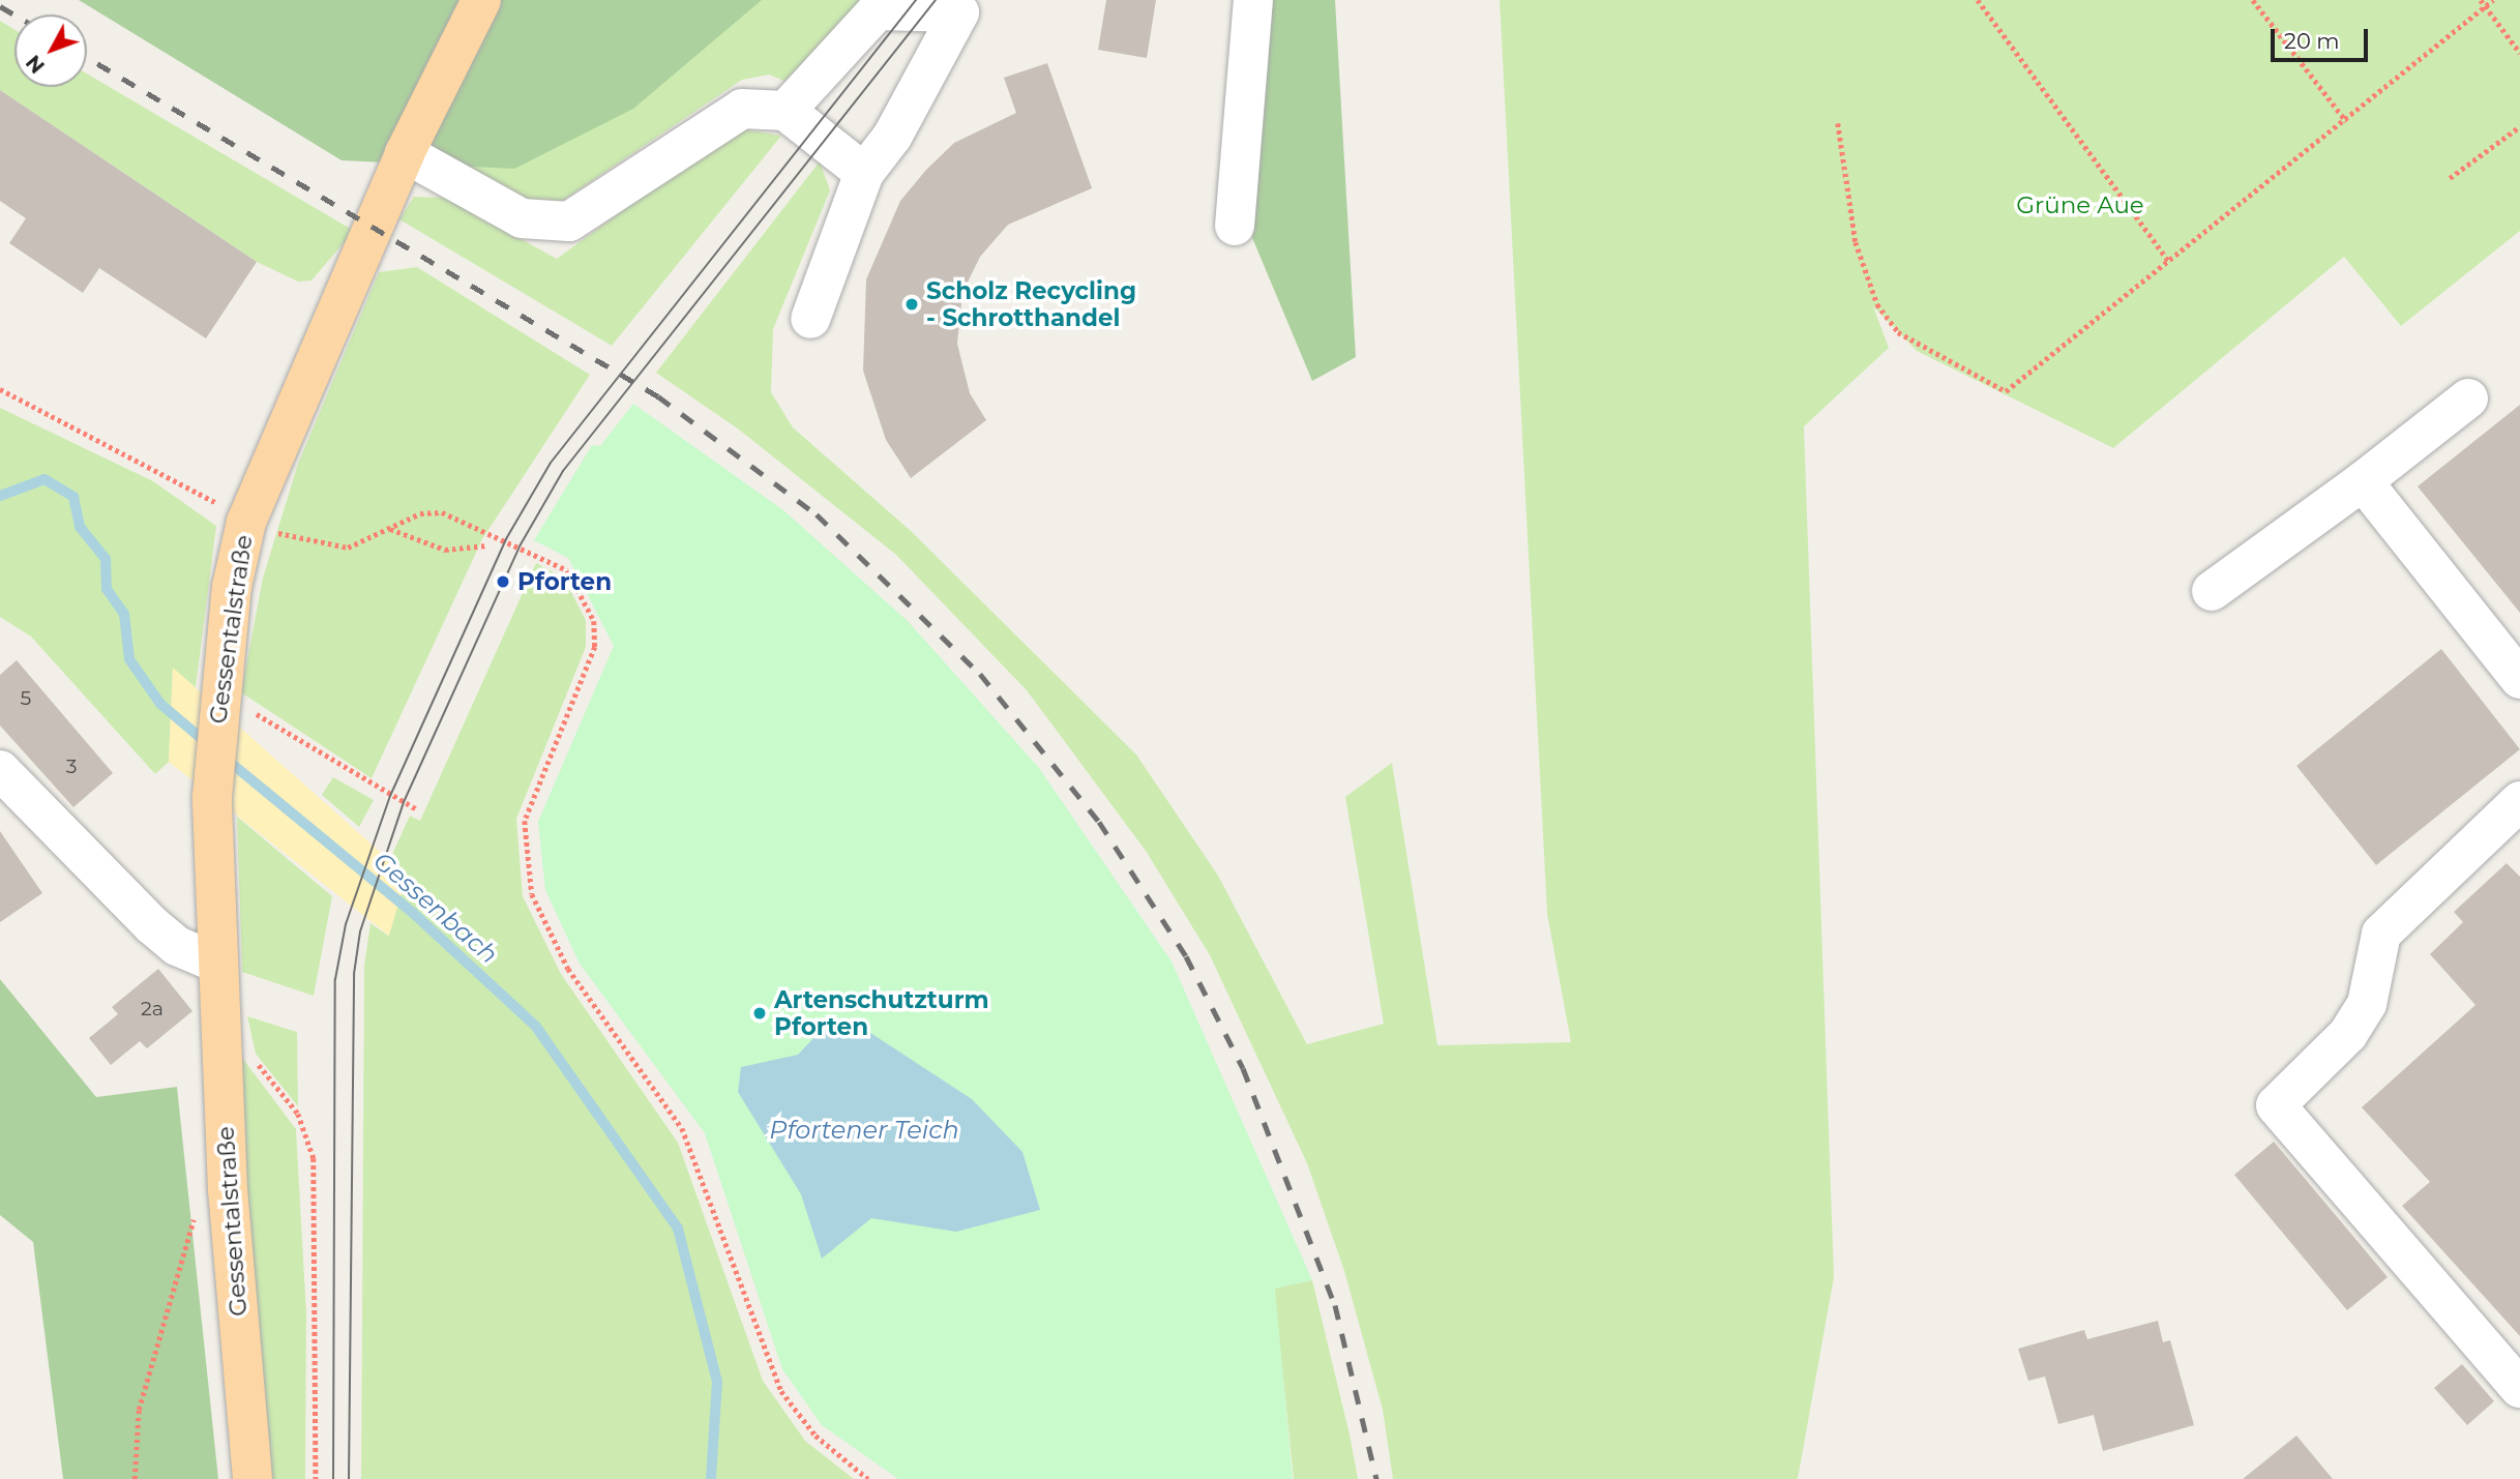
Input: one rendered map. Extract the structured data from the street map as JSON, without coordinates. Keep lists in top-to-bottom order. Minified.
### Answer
{"streets":{"main road":["Gessentalstraße"]},"water":["Gessenbach","Pfortener Teich"],"parks":["Grüne Aue"],"places":["Scholz Recycling - Schrotthandel","Pforten","Artenschutzturm Pforten"],"house_numbers":["5","3","2a"],"scale_bar":"20 m","north":"bottom left"}
